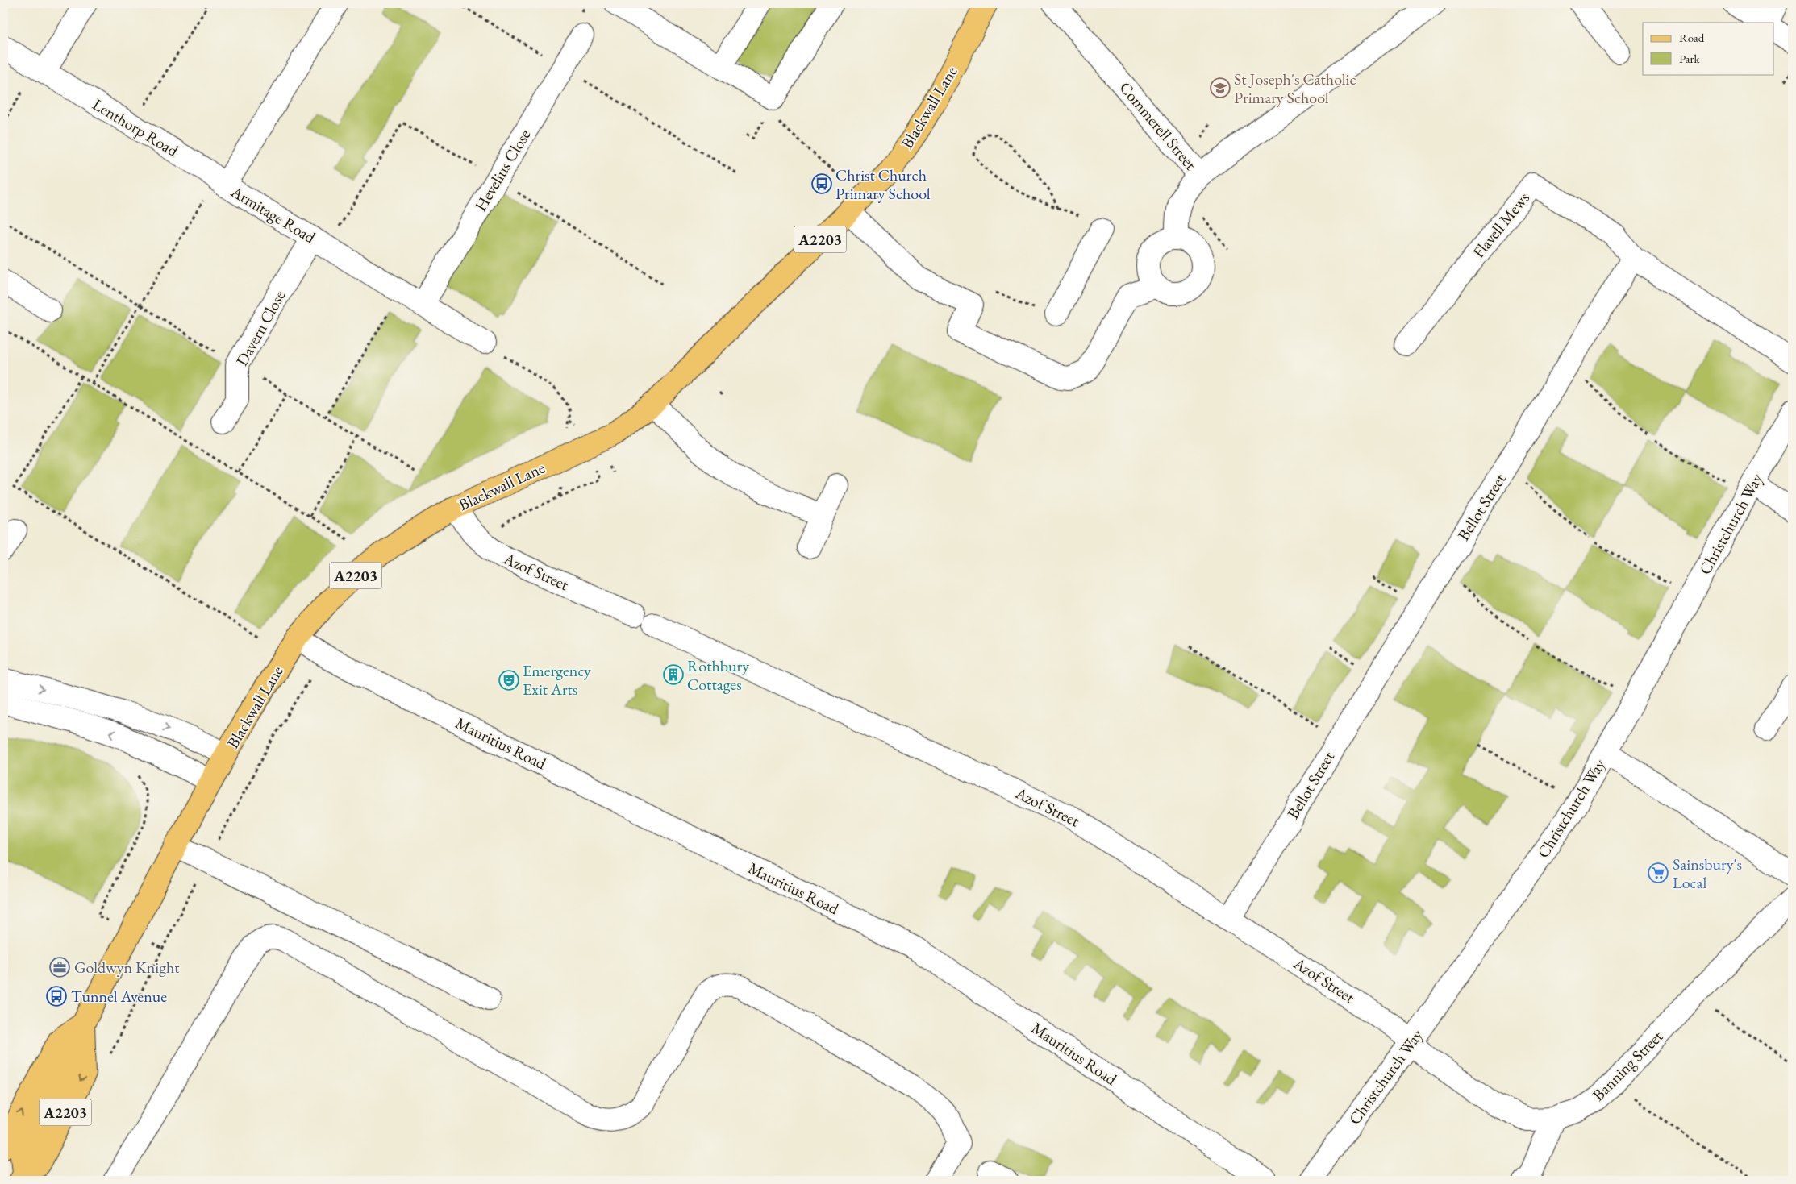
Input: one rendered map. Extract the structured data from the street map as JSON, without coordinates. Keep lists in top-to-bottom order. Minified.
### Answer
{"streets":{"main road":["Blackwall Lane","A2203"],"street":["Commerell Street","Lenthorp Road","Hevelius Close","Armitage Road","Flavell Mews","Davern Close","Bellot Street","Christchurch Way","Azof Street","Mauritius Road","Banning Street"]},"crossings":[["Blackwall Lane","Azof Street"],["Blackwall Lane","Mauritius Road"],["Lenthorp Road","Armitage Road"],["Hevelius Close","Armitage Road"],["Armitage Road","Davern Close"],["Flavell Mews","Bellot Street"],["Bellot Street","Azof Street"],["Christchurch Way","Azof Street"],["Christchurch Way","Banning Street"],["Azof Street","Banning Street"]],"places":{"school or university":["St Joseph's Catholic Primary School"],"bus stop":["Christ Church Primary School","Tunnel Avenue"],"building":["Rothbury Cottages"],"theatre":["Emergency Exit Arts"],"supermarket":["Sainsbury's Local"],"office":["Goldwyn Knight"]},"legend":["Road","Park"]}
